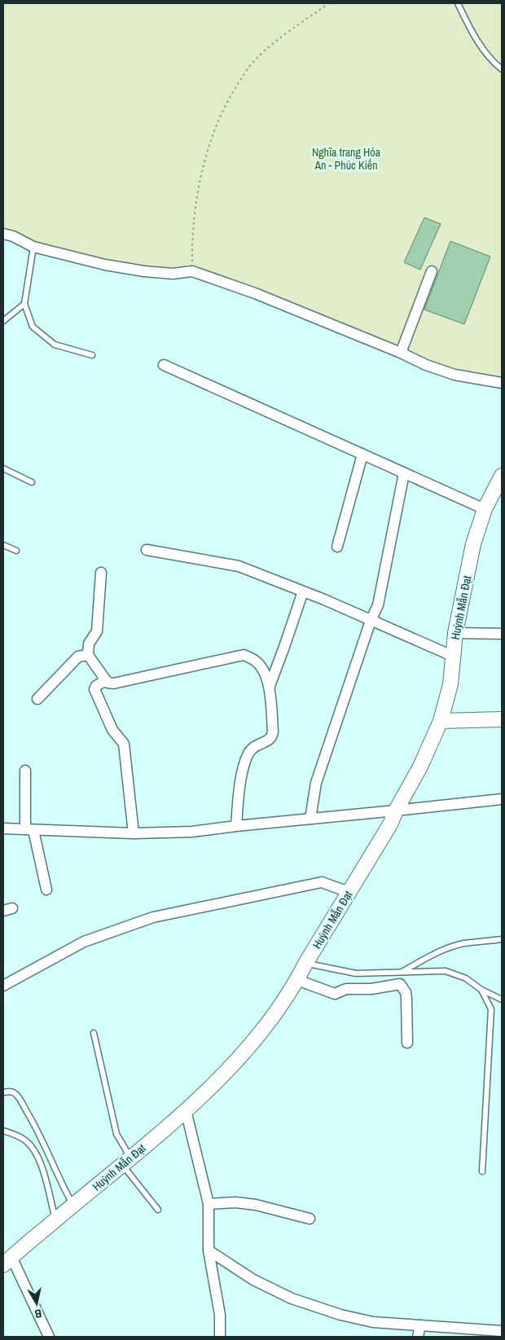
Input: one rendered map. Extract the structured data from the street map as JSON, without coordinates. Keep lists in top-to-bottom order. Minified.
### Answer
{"streets":{"main road":["Huỳnh Mẫn Đạt"]},"parks":["Nghĩa trang Hóa An - Phúc Kiến"],"north":"bottom"}
